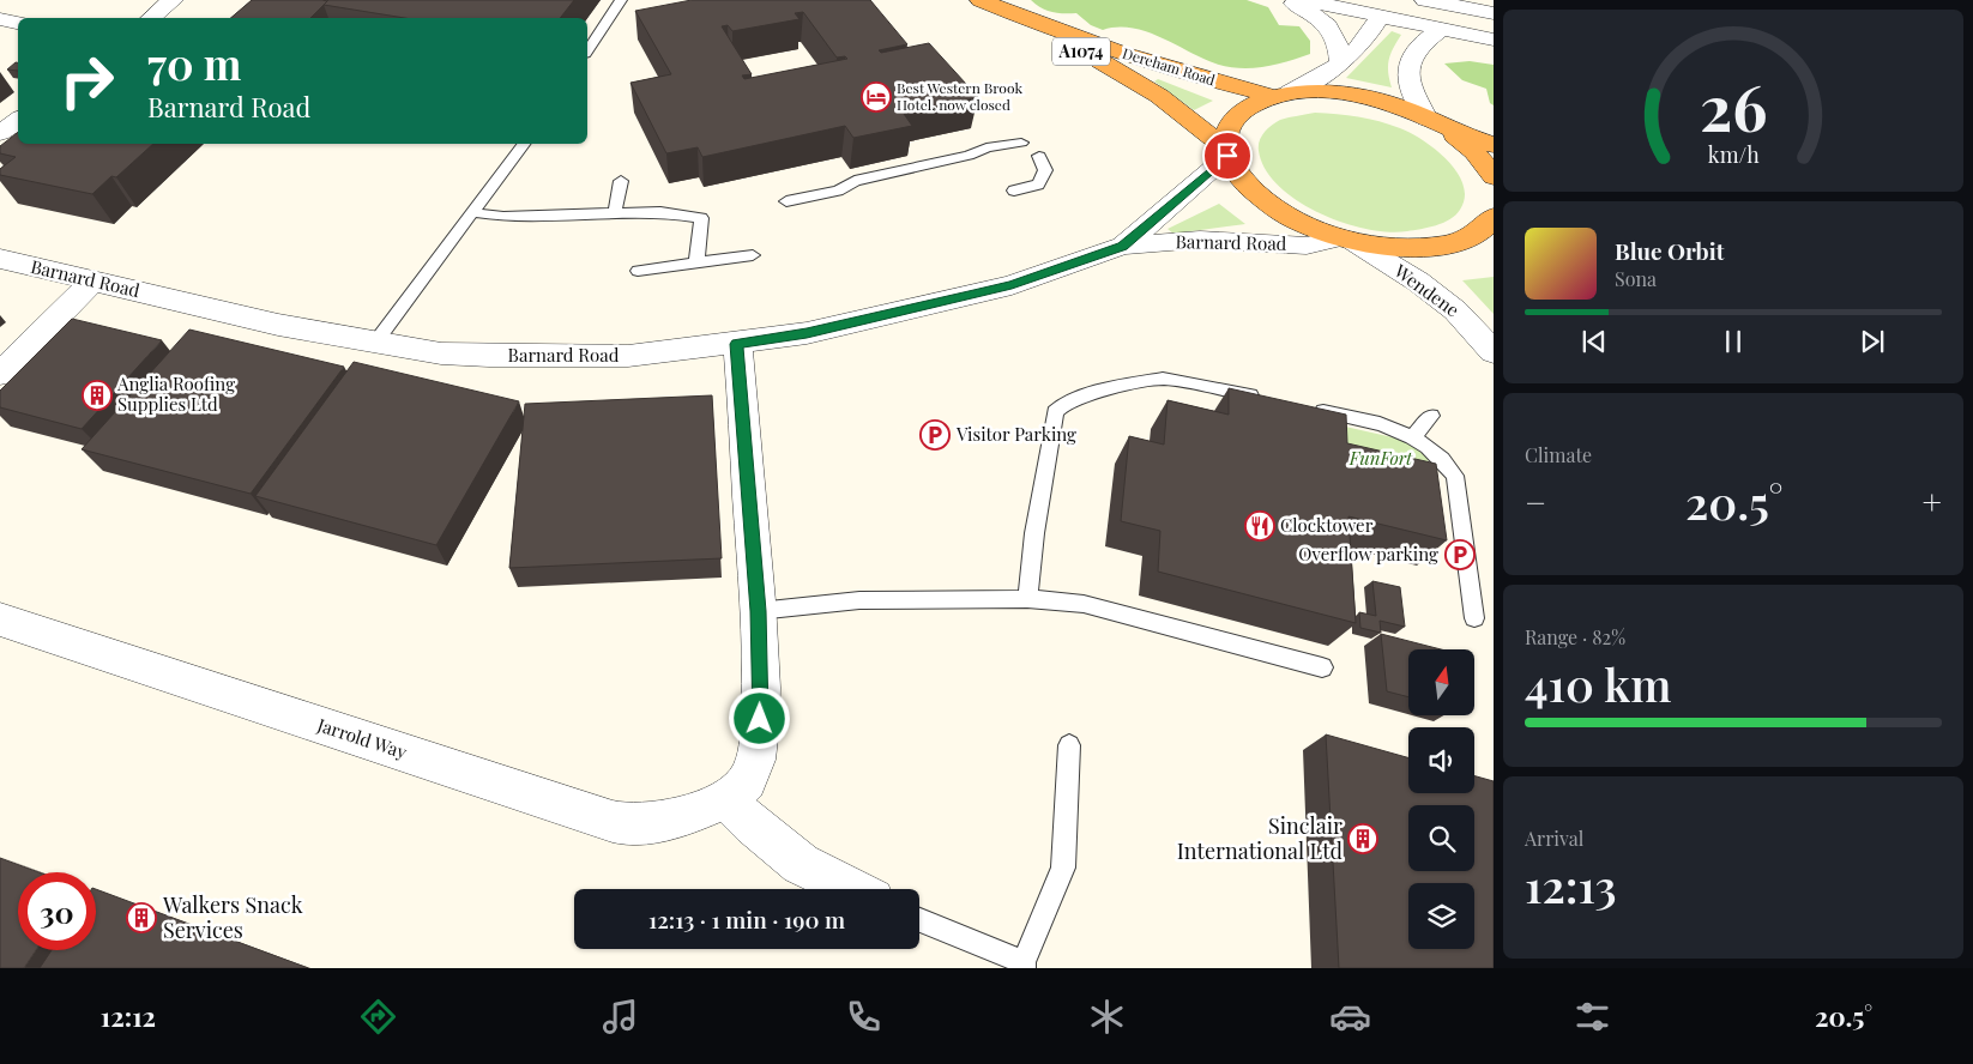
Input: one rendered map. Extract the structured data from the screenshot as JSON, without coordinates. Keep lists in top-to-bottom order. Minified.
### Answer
{"streets":{"highway":["A1074","Dereham Road"],"street":["Barnard Road","Wendene","Jarrold Way"]},"crossings":[["Dereham Road","Barnard Road"],["Dereham Road","Wendene"],["Barnard Road","Wendene"],["Barnard Road","Jarrold Way"]],"parks":["FunFort"],"places":{"hotel":["Best Western Brook Hotel. now closed"],"building":["Anglia Roofing Supplies Ltd","Sinclair International Ltd","Walkers Snack Services"],"parking":["Visitor Parking","Overflow parking"],"restaurant":["Clocktower"]},"north":"top","page":{"turn":["70 m","Barnard Road"],"song":["Blue Orbit","Sona"],"tile":["Climate",["Range · 82%","410 km"],["Arrival","12:13"]],"heat":["−","20.5°","+"],"limit":"30","trip":"12:13 · 1 min · 190 m","tabs":["12:12","20.5°"],"gauge":["26","km/h"]}}
